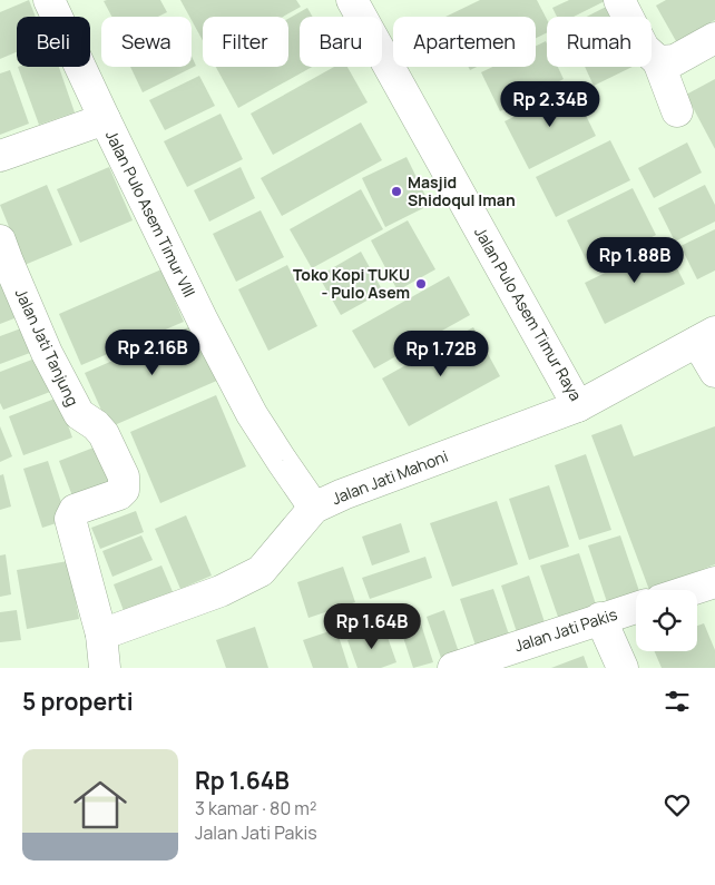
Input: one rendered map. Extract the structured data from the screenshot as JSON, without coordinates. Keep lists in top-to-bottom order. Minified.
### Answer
{"streets":{"street":["Jalan Pulo Asem Timur VIII","Jalan Pulo Asem Timur Raya","Jalan Jati Tanjung","Jalan Jati Mahoni","Jalan Jati Pakis"]},"crossings":[["Jalan Pulo Asem Timur VIII","Jalan Jati Mahoni"],["Jalan Pulo Asem Timur Raya","Jalan Jati Mahoni"],["Jalan Jati Tanjung","Jalan Jati Mahoni"]],"places":["Masjid Shidoqul Iman","Toko Kopi TUKU - Pulo Asem"],"page":{"chip":["Beli","Sewa","Filter","Baru","Apartemen","Rumah"],"price":["Rp 2.34B","Rp 1.88B","Rp 2.16B","Rp 1.72B","Rp 1.64B"],"heading":"5 properti","list":[{"name":"Rp 1.64B","note":"3 kamar · 80 m² · Jalan Jati Pakis"}]}}
